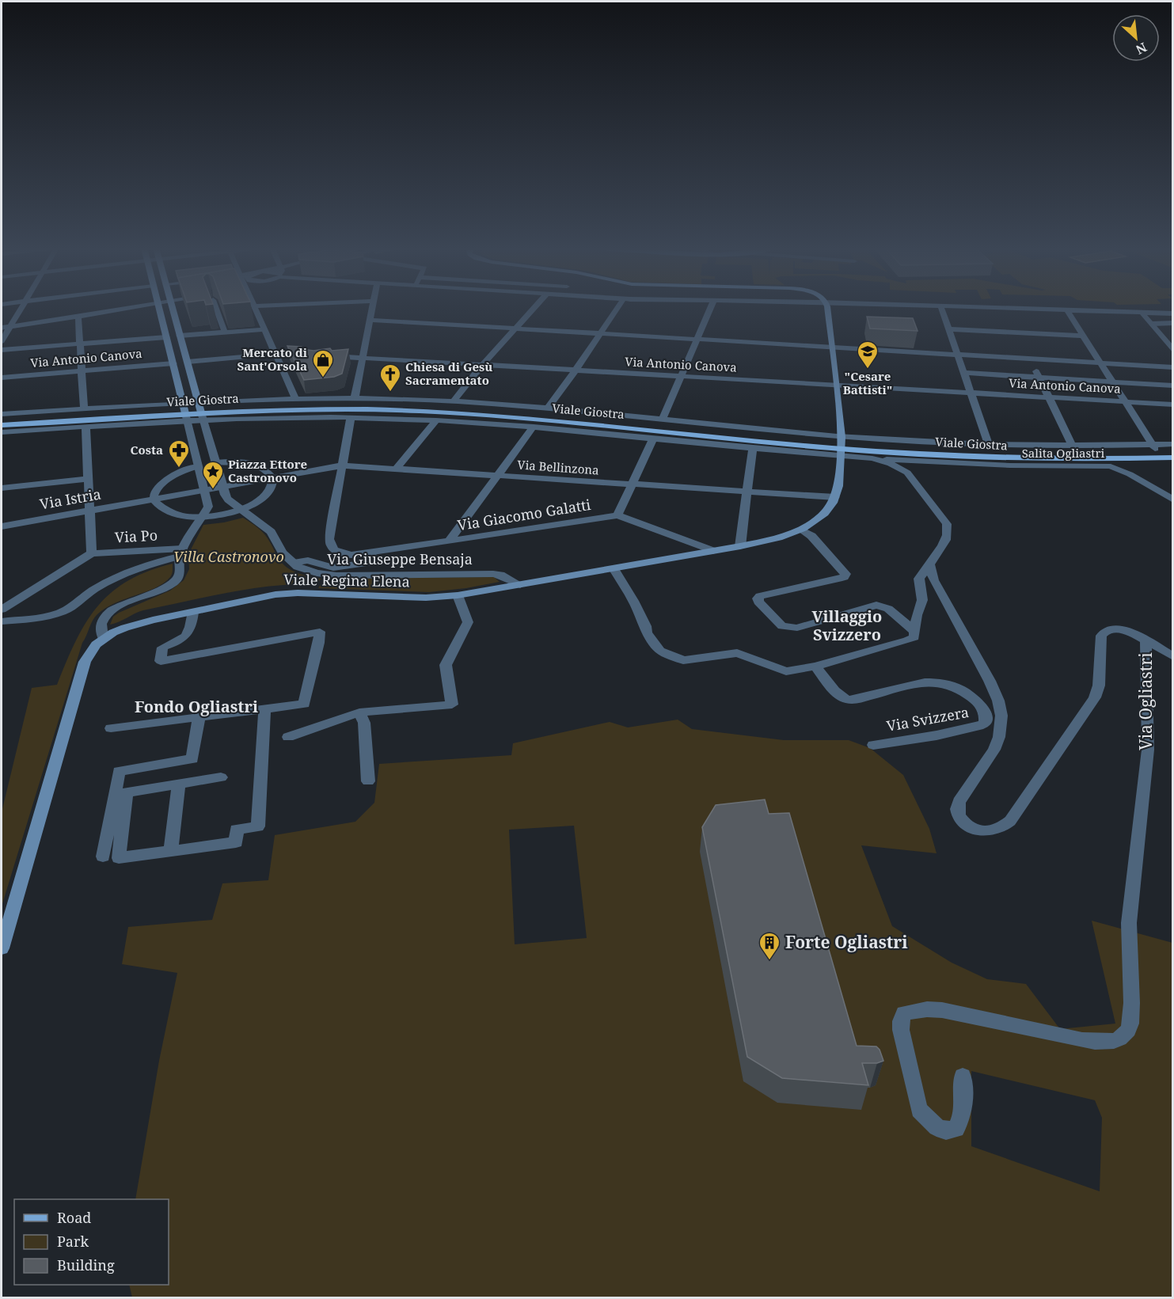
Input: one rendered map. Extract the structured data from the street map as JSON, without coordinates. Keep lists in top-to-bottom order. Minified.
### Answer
{"streets":{"main road":["Viale Giostra","Viale Regina Elena"],"street":["Via Antonio Canova","Salita Ogliastri","Via Bellinzona","Via Istria","Via Giacomo Galatti","Via Po","Via Giuseppe Bensaja","Via Ogliastri","Via Svizzera"]},"crossings":[["Via Antonio Canova","Viale Regina Elena"],["Viale Giostra","Salita Ogliastri"],["Viale Giostra","Viale Regina Elena"],["Via Bellinzona","Via Istria"],["Via Bellinzona","Via Giacomo Galatti"],["Via Bellinzona","Viale Regina Elena"],["Via Giacomo Galatti","Viale Regina Elena"],["Via Giuseppe Bensaja","Viale Regina Elena"]],"districts":["Villaggio Svizzero","Fondo Ogliastri"],"parks":["Villa Castronovo"],"places":{"school or university":["\"Cesare Battisti\""],"shop":["Mercato di Sant'Orsola"],"church":["Chiesa di Gesù Sacramentato"],"pharmacy":["Costa"],"place":["Piazza Ettore Castronovo"],"building":["Forte Ogliastri"]},"legend":["Road","Park","Building"],"north":"bottom right"}
